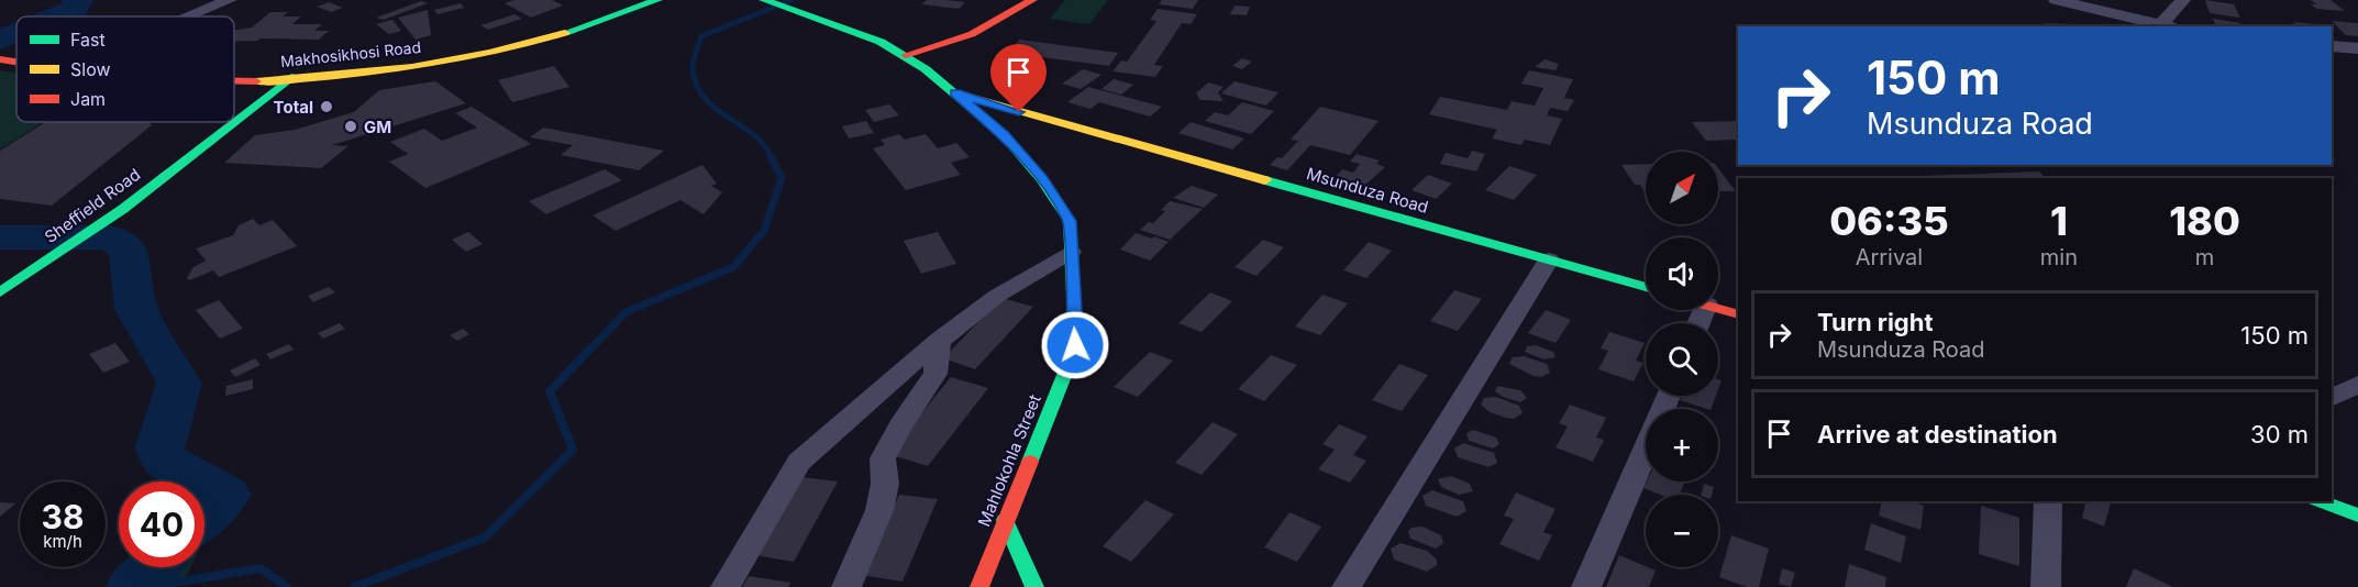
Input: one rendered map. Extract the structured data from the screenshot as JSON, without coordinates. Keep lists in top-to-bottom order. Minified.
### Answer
{"streets":{"street":["Makhosikhosi Road","Msunduza Road","Sheffield Road","Mahlokohla Street"]},"crossings":[["Makhosikhosi Road","Sheffield Road"],["Msunduza Road","Mahlokohla Street"]],"places":["Total","GM"],"legend":["Fast","Slow","Jam"],"north":"top right","page":{"turn":["150 m","Msunduza Road"],"map_buttons":["+","−"],"eta":["06:35","Arrival","1","min","180","m"],"list":[{"name":"Turn right","note":"Msunduza Road","value":"150 m"},{"name":"Arrive at destination","value":"30 m"}],"speed":"38 km/h","limit":"40"}}
